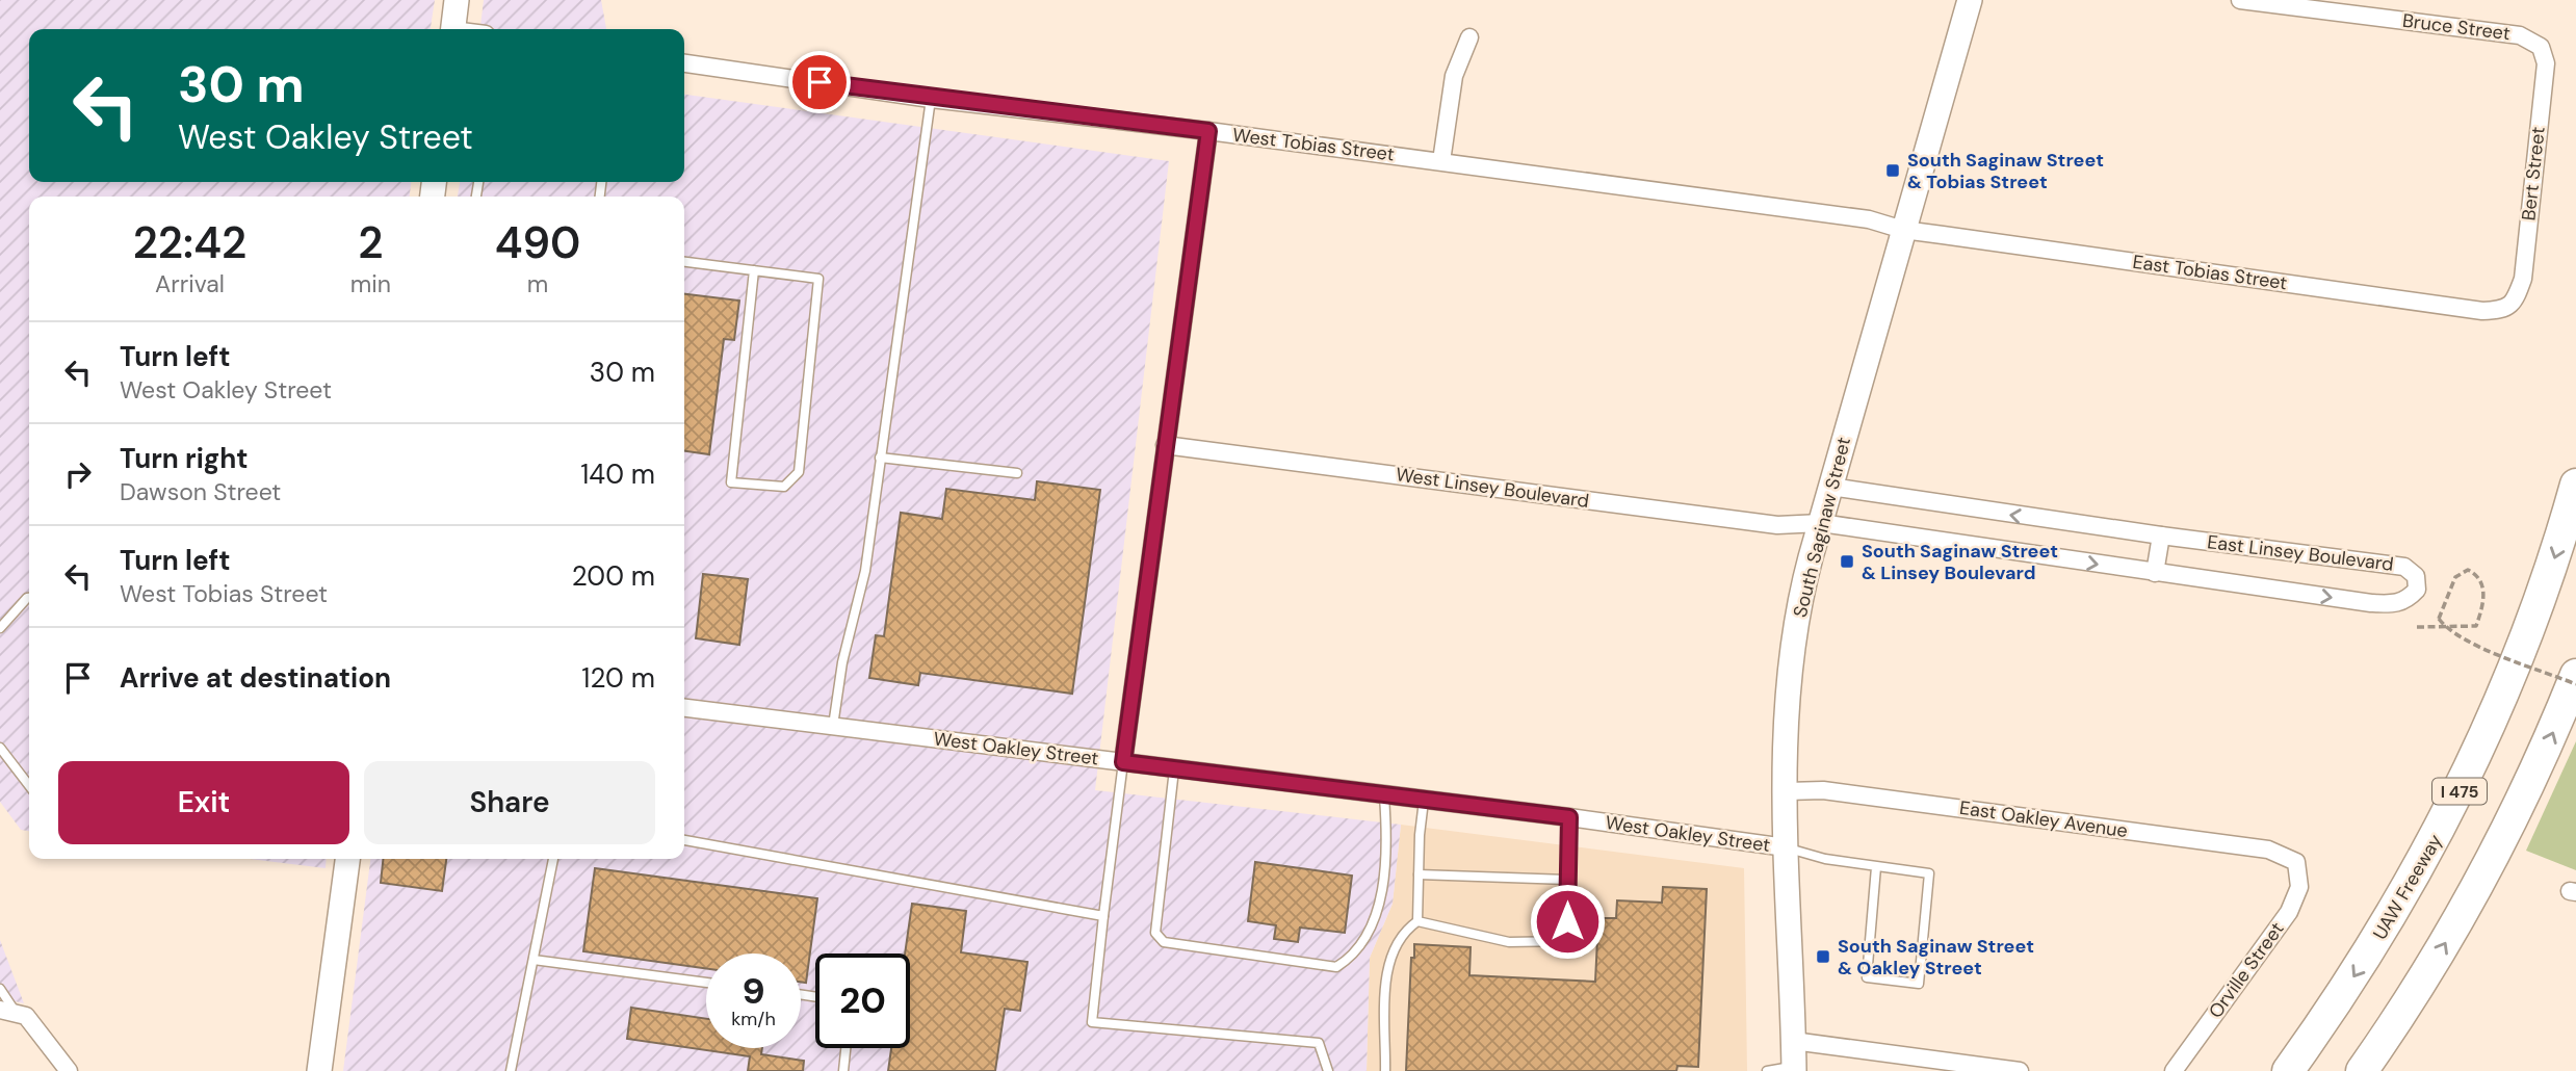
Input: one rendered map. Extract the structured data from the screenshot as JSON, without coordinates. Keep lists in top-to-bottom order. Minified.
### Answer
{"streets":{"highway":["I 475","UAW Freeway"],"main road":["South Saginaw Street"],"street":["Bruce Street","West Tobias Street","Bert Street","East Tobias Street","West Linsey Boulevard","East Linsey Boulevard","West Oakley Street","East Oakley Avenue","Orville Street"]},"crossings":[["Bruce Street","Bert Street"],["West Tobias Street","East Tobias Street"],["West Tobias Street","South Saginaw Street"],["Bert Street","East Tobias Street"],["East Tobias Street","South Saginaw Street"],["West Linsey Boulevard","South Saginaw Street"],["West Linsey Boulevard","East Linsey Boulevard"],["South Saginaw Street","East Linsey Boulevard"],["South Saginaw Street","West Oakley Street"],["South Saginaw Street","East Oakley Avenue"],["East Oakley Avenue","Orville Street"]],"places":{"transit":["South Saginaw Street & Tobias Street","South Saginaw Street & Linsey Boulevard","South Saginaw Street & Oakley Street"]},"page":{"turn":["30 m","West Oakley Street"],"eta":["22:42","Arrival","2","min","490","m"],"list":[{"name":"Turn left","note":"West Oakley Street","value":"30 m"},{"name":"Turn right","note":"Dawson Street","value":"140 m"},{"name":"Turn left","note":"West Tobias Street","value":"200 m"},{"name":"Arrive at destination","value":"120 m"}],"buttons":["Exit","Share"],"speed":"9 km/h","limit":"20"}}
